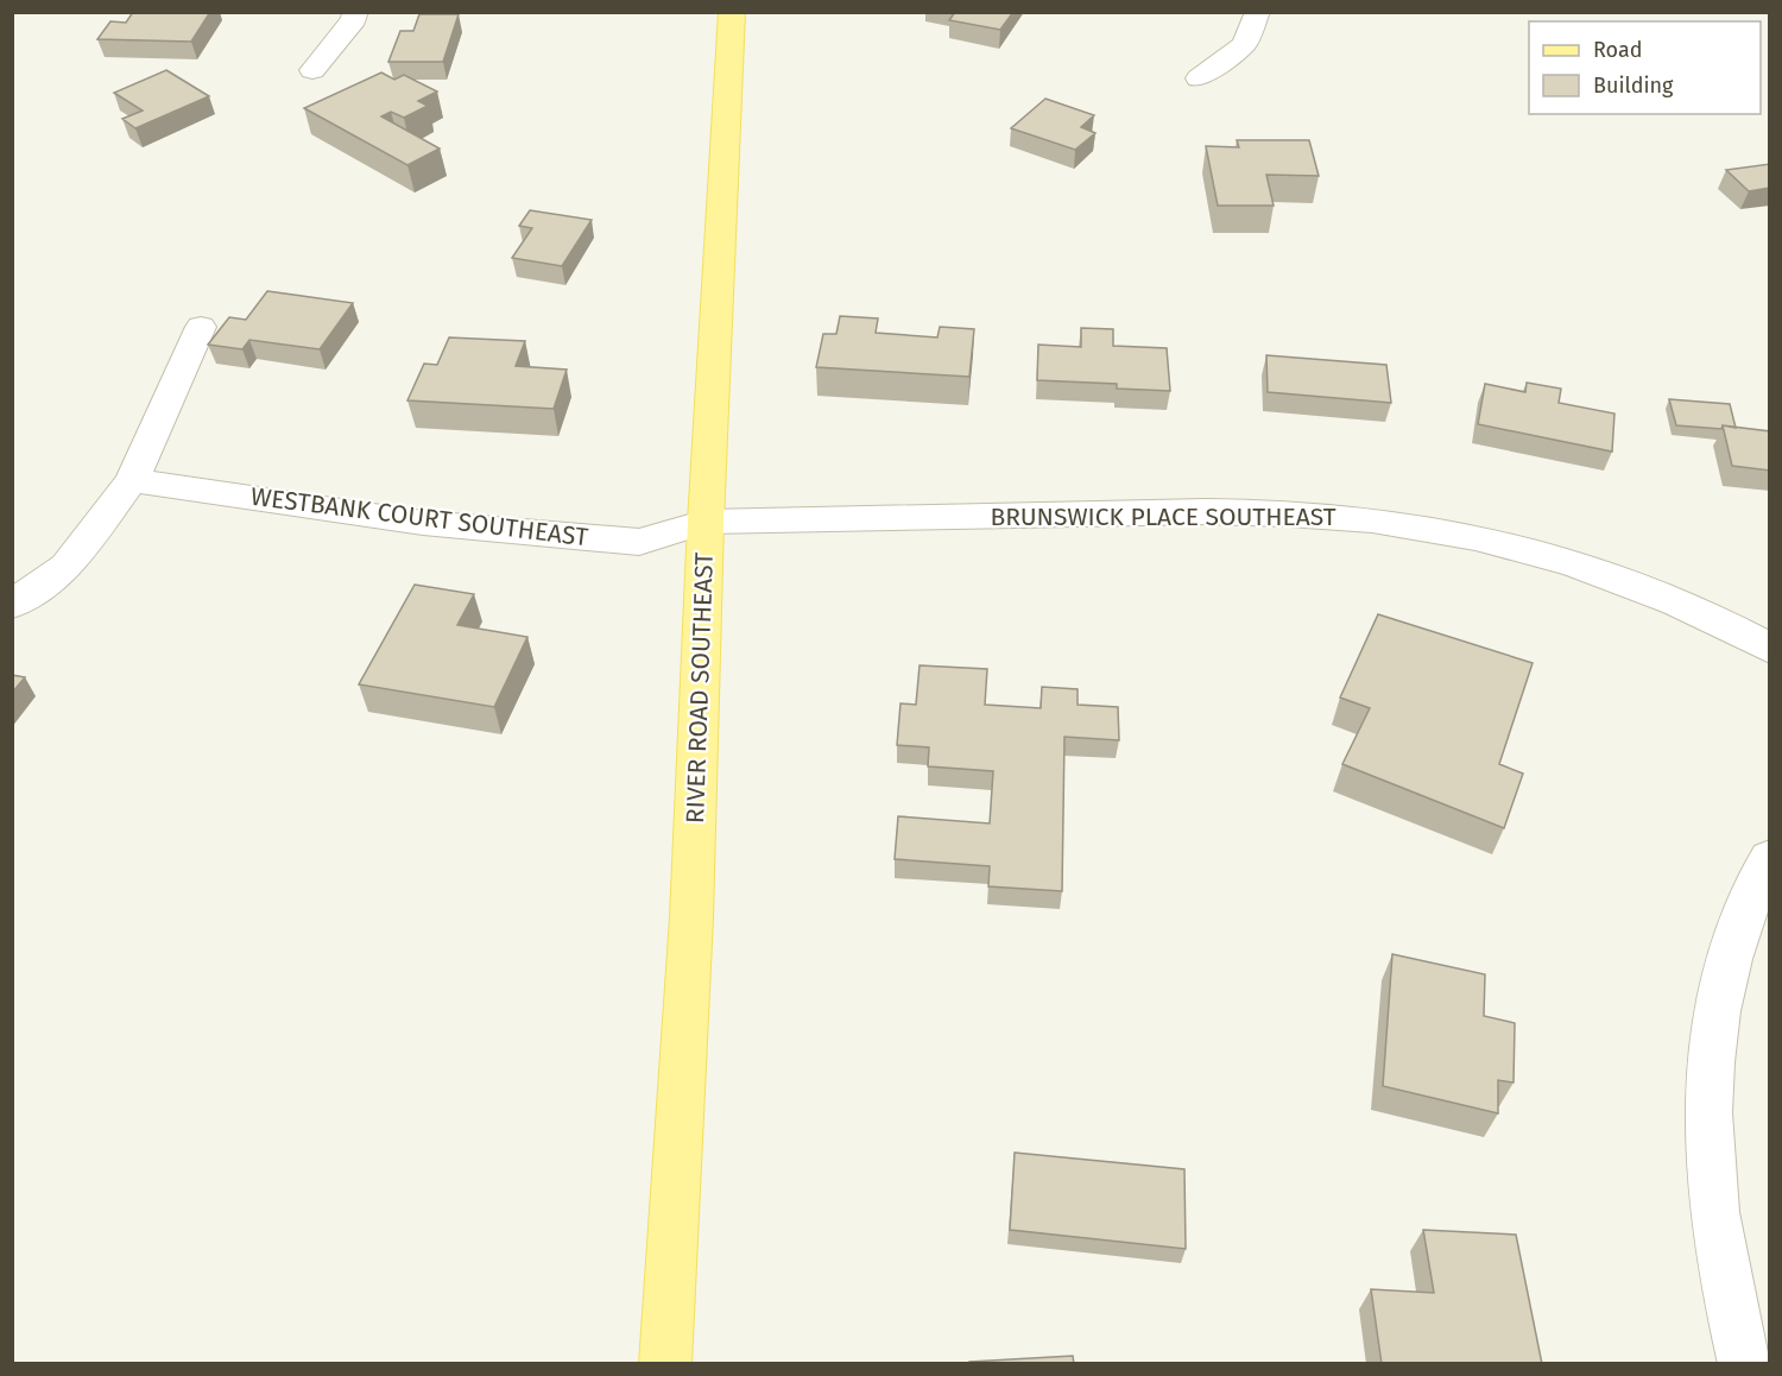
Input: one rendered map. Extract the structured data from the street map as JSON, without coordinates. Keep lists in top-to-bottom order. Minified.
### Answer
{"streets":{"main road":["RIVER ROAD SOUTHEAST"],"street":["WESTBANK COURT SOUTHEAST","BRUNSWICK PLACE SOUTHEAST"]},"crossings":[["WESTBANK COURT SOUTHEAST","BRUNSWICK PLACE SOUTHEAST"],["WESTBANK COURT SOUTHEAST","RIVER ROAD SOUTHEAST"],["BRUNSWICK PLACE SOUTHEAST","RIVER ROAD SOUTHEAST"]],"legend":["Road","Building"]}
